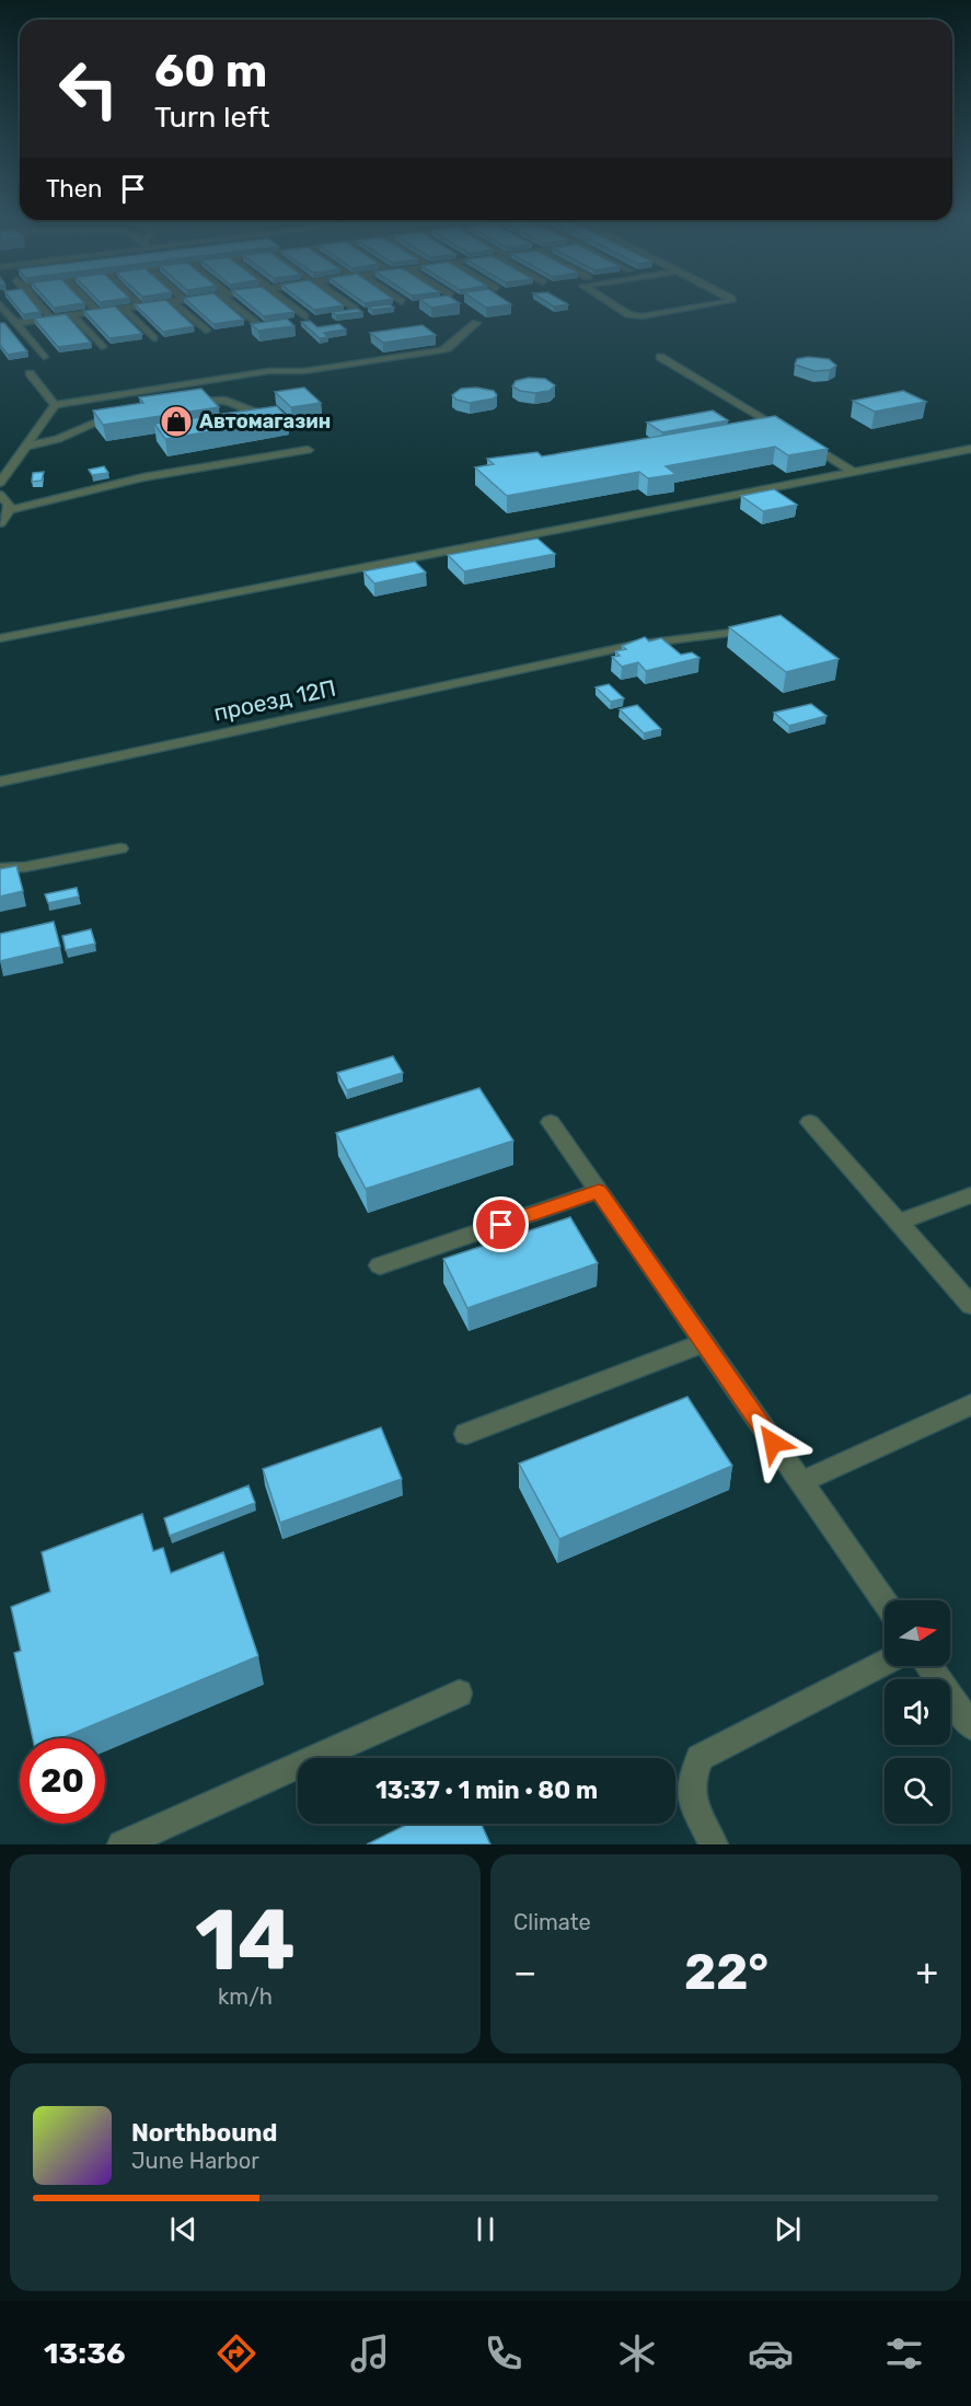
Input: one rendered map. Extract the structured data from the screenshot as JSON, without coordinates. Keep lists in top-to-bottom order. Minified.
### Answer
{"streets":{"street":["проезд 12П"]},"places":{"shop":["Автомагазин"]},"north":"right","page":{"turn":["60 m","Turn left"],"then":"Then","limit":"20","trip":"13:37 · 1 min · 80 m","tile":[["14","km/h"],"Climate"],"heat":["−","22°","+"],"song":["Northbound","June Harbor"],"tabs":"13:36"}}
